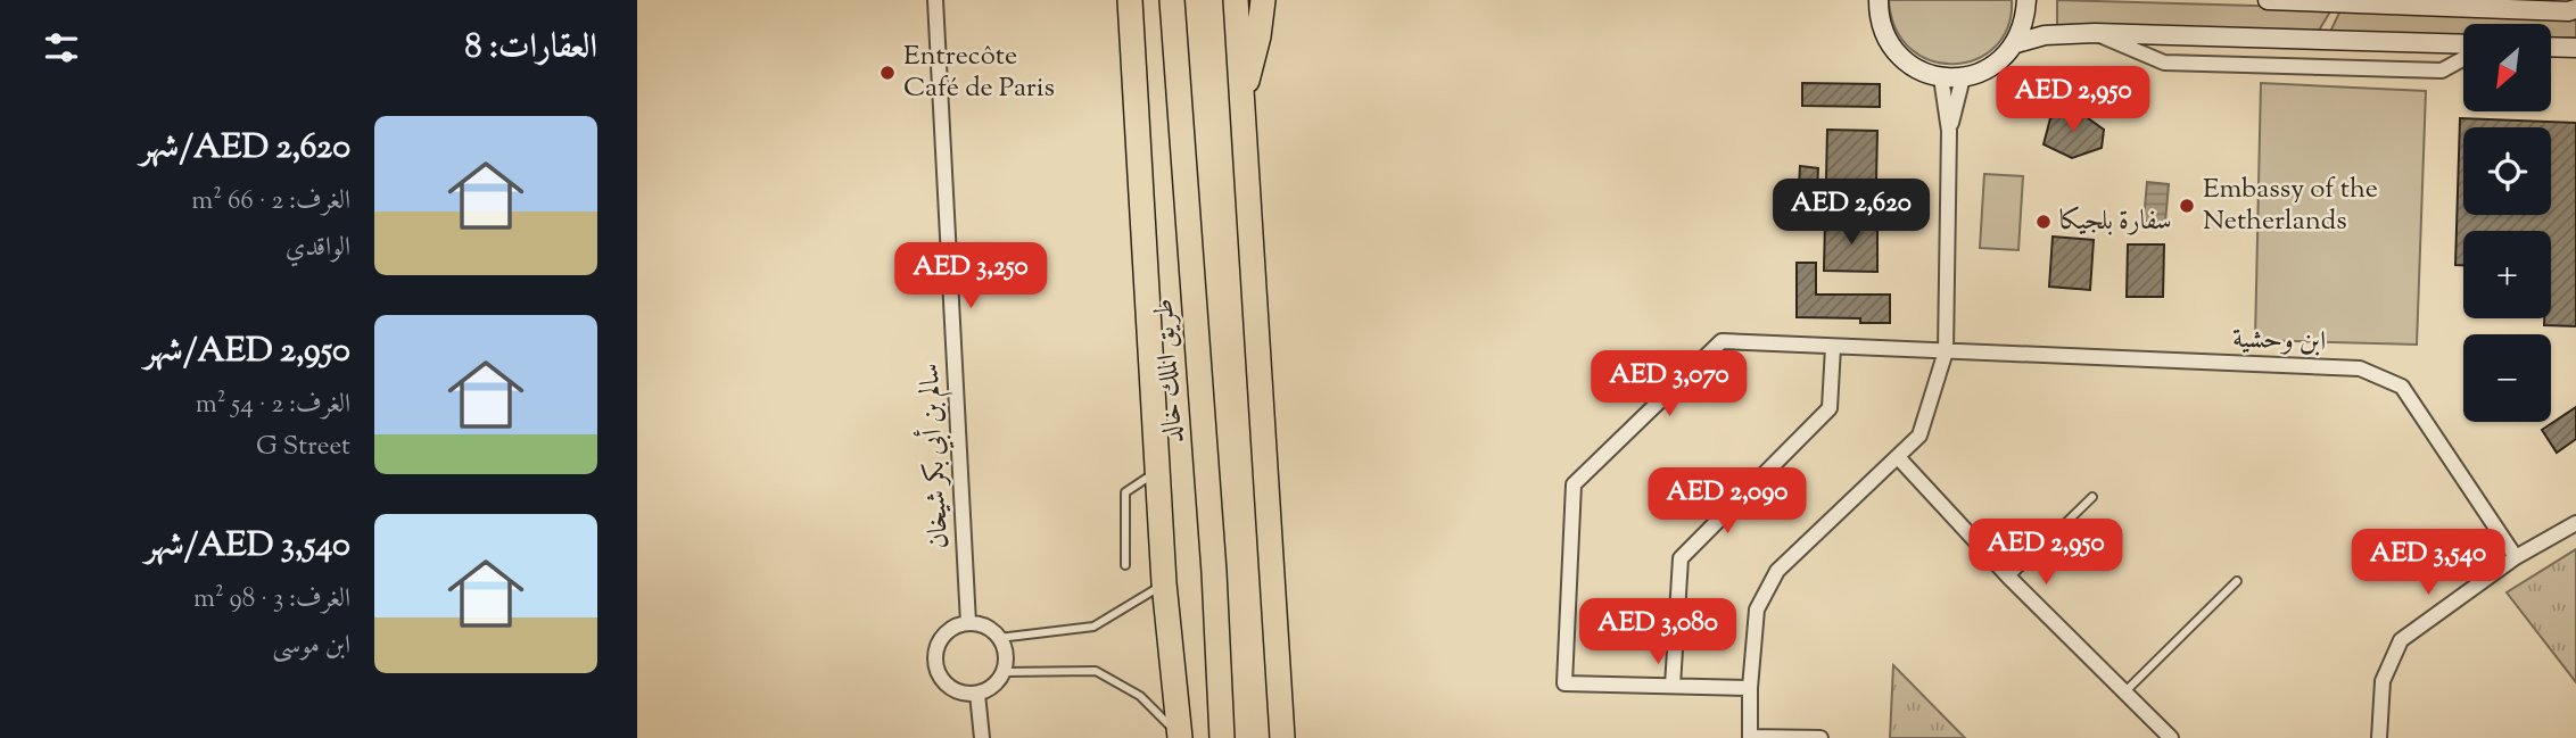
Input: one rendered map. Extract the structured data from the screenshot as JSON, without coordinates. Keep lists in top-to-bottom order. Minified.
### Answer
{"streets":{"highway":["طريق الملك خالد"],"street":["ابن وحشية","سالم بن أبي بكر شيخان"]},"places":["Entrecôte Café de Paris","Embassy of the Netherlands","سفارة بلجيكا"],"north":"bottom left","page":{"heading":"العقارات: 8","map_buttons":["+","−"],"price":["AED 2,950","AED 2,620","AED 3,250","AED 3,070","AED 2,090","AED 2,950","AED 3,540","AED 3,080"],"list":[{"name":"AED 2,620/شهر","note":"الغرف: 2 · 66 m² · الواقدي"},{"name":"AED 2,950/شهر","note":"الغرف: 2 · 54 m² · G Street"},{"name":"AED 3,540/شهر","note":"الغرف: 3 · 98 m² · ابن موسى"}]}}
